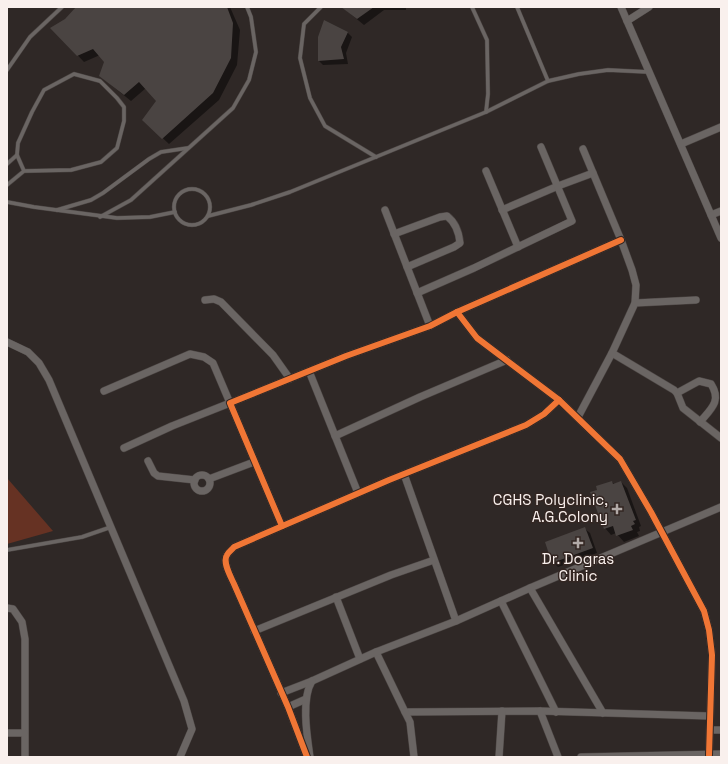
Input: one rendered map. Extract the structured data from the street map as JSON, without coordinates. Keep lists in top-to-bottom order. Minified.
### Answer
{"places":{"health":["CGHS Polyclinic, A.G.Colony","Dr. Dogras Clinic"]}}
